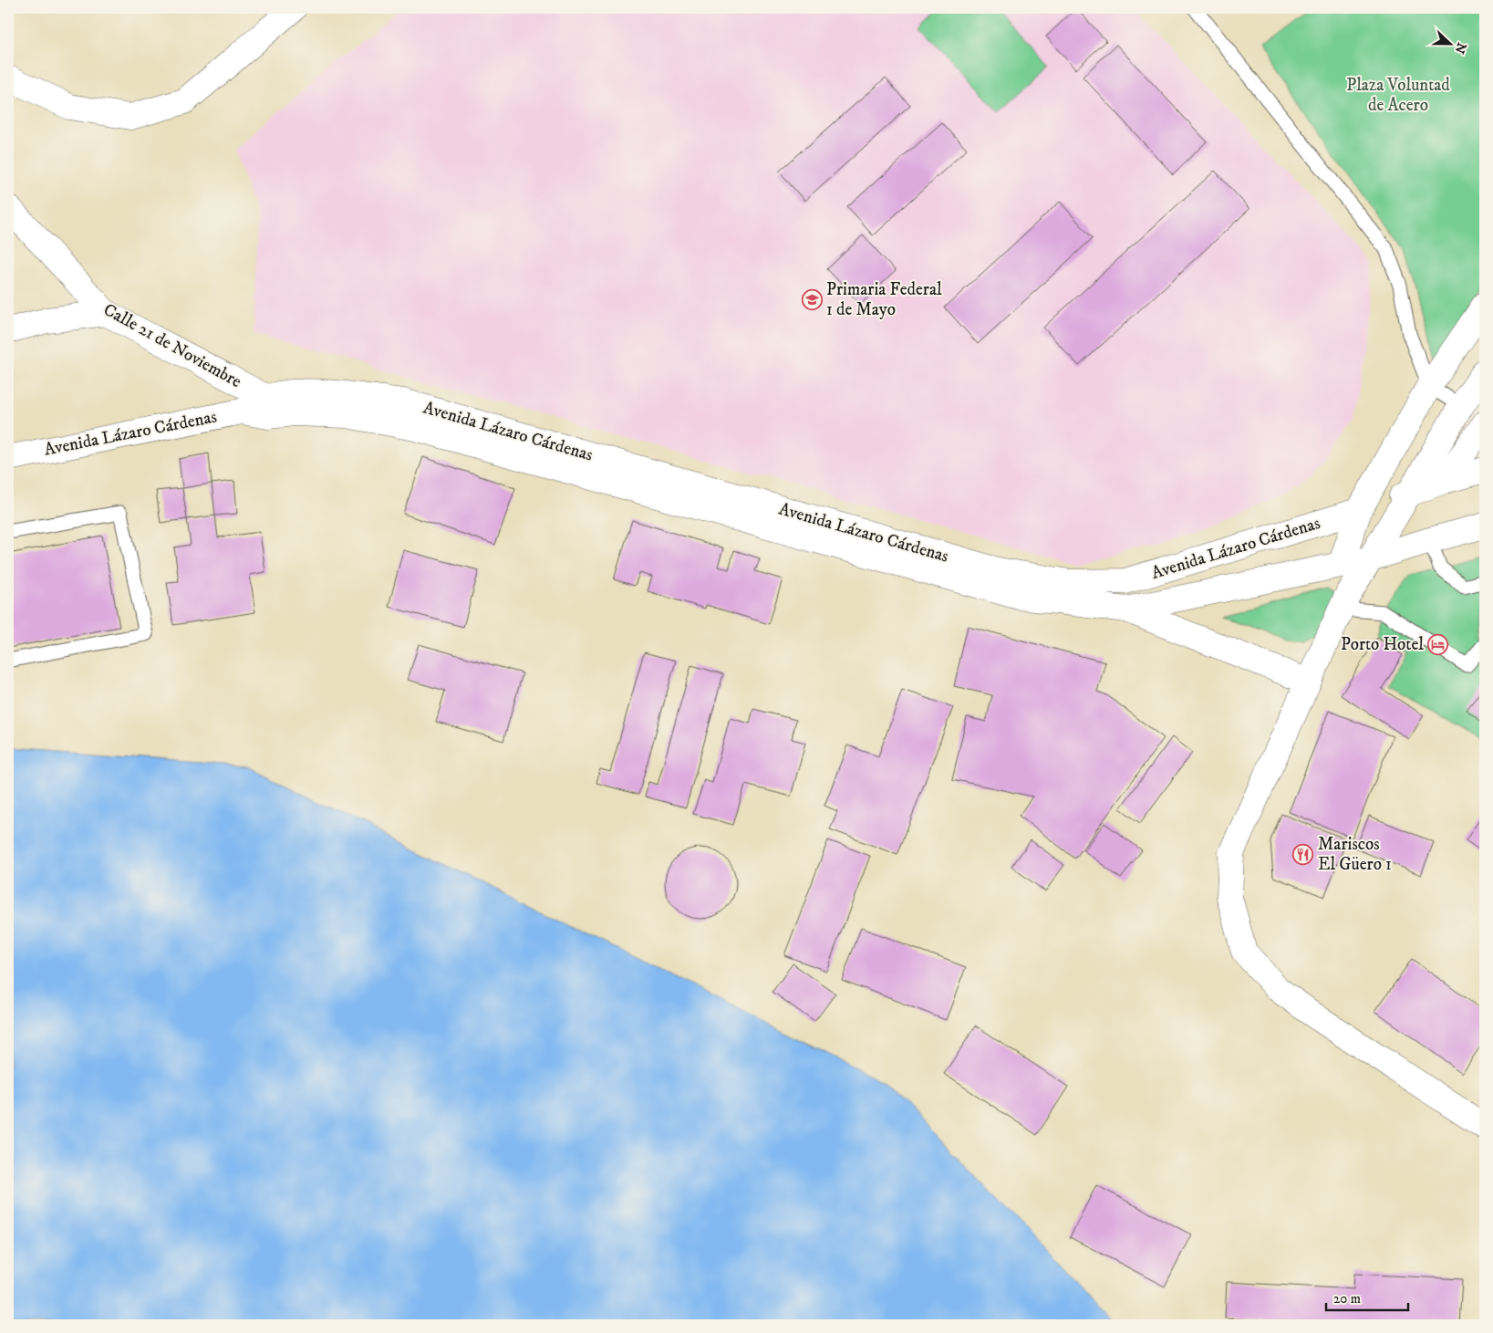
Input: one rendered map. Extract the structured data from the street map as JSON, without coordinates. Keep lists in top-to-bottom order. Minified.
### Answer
{"streets":{"street":["Calle 21 de Noviembre","Avenida Lázaro Cárdenas"]},"crossings":[["Calle 21 de Noviembre","Avenida Lázaro Cárdenas"]],"parks":["Plaza Voluntad de Acero"],"places":{"school or university":["Primaria Federal 1 de Mayo"],"hotel":["Porto Hotel"],"restaurant":["Mariscos El Güero 1"]},"scale_bar":"20 m","north":"right"}
